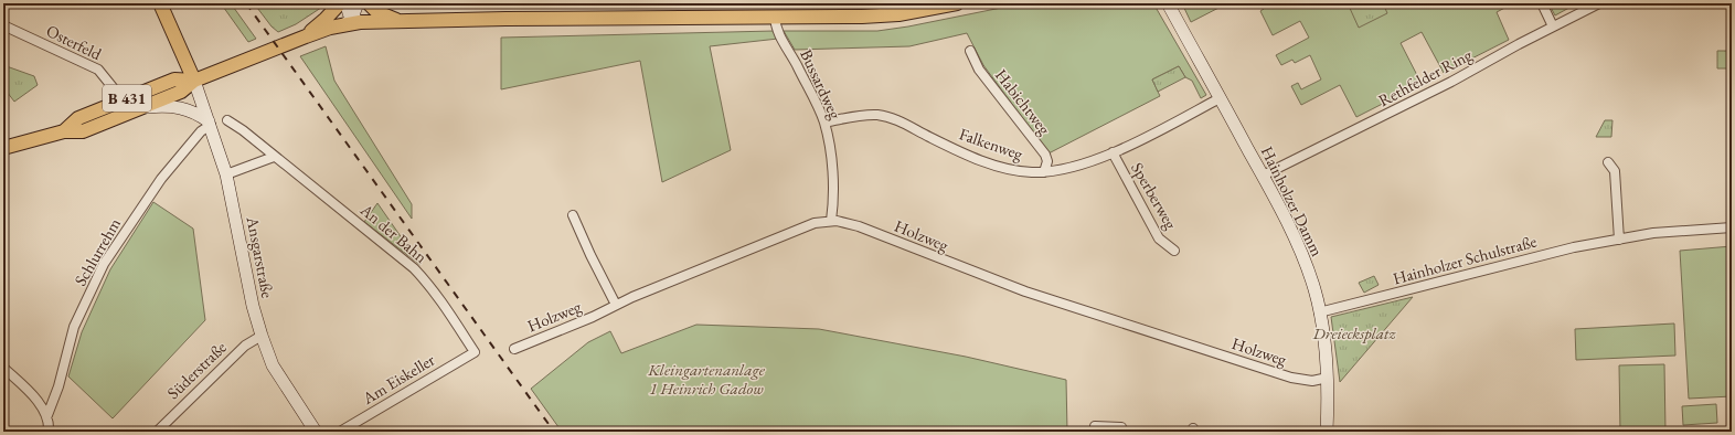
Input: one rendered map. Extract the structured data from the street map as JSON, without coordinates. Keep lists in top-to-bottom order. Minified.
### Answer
{"streets":{"main road":["B 431"],"street":["Osterfeld","Rethfelder Ring","Bussardweg","Habichtweg","Falkenweg","Sperberweg","Hainholzer Damm","An der Bahn","Holzweg","Schlurrehm","Ansgarstraße","Hainholzer Schulstraße","Süderstraße","Am Eiskeller"]},"crossings":[["Osterfeld","B 431"],["Rethfelder Ring","Hainholzer Damm"],["Bussardweg","B 431"],["Bussardweg","Falkenweg"],["Bussardweg","Holzweg"],["B 431","Ansgarstraße"],["Habichtweg","Falkenweg"],["Falkenweg","Sperberweg"],["Falkenweg","Hainholzer Damm"],["Hainholzer Damm","Holzweg"],["Hainholzer Damm","Hainholzer Schulstraße"],["An der Bahn","Am Eiskeller"],["Schlurrehm","Ansgarstraße"],["Ansgarstraße","Süderstraße"]],"parks":["Dreiecksplatz","Kleingartenanlage 1 Heinrich Gadow"]}
